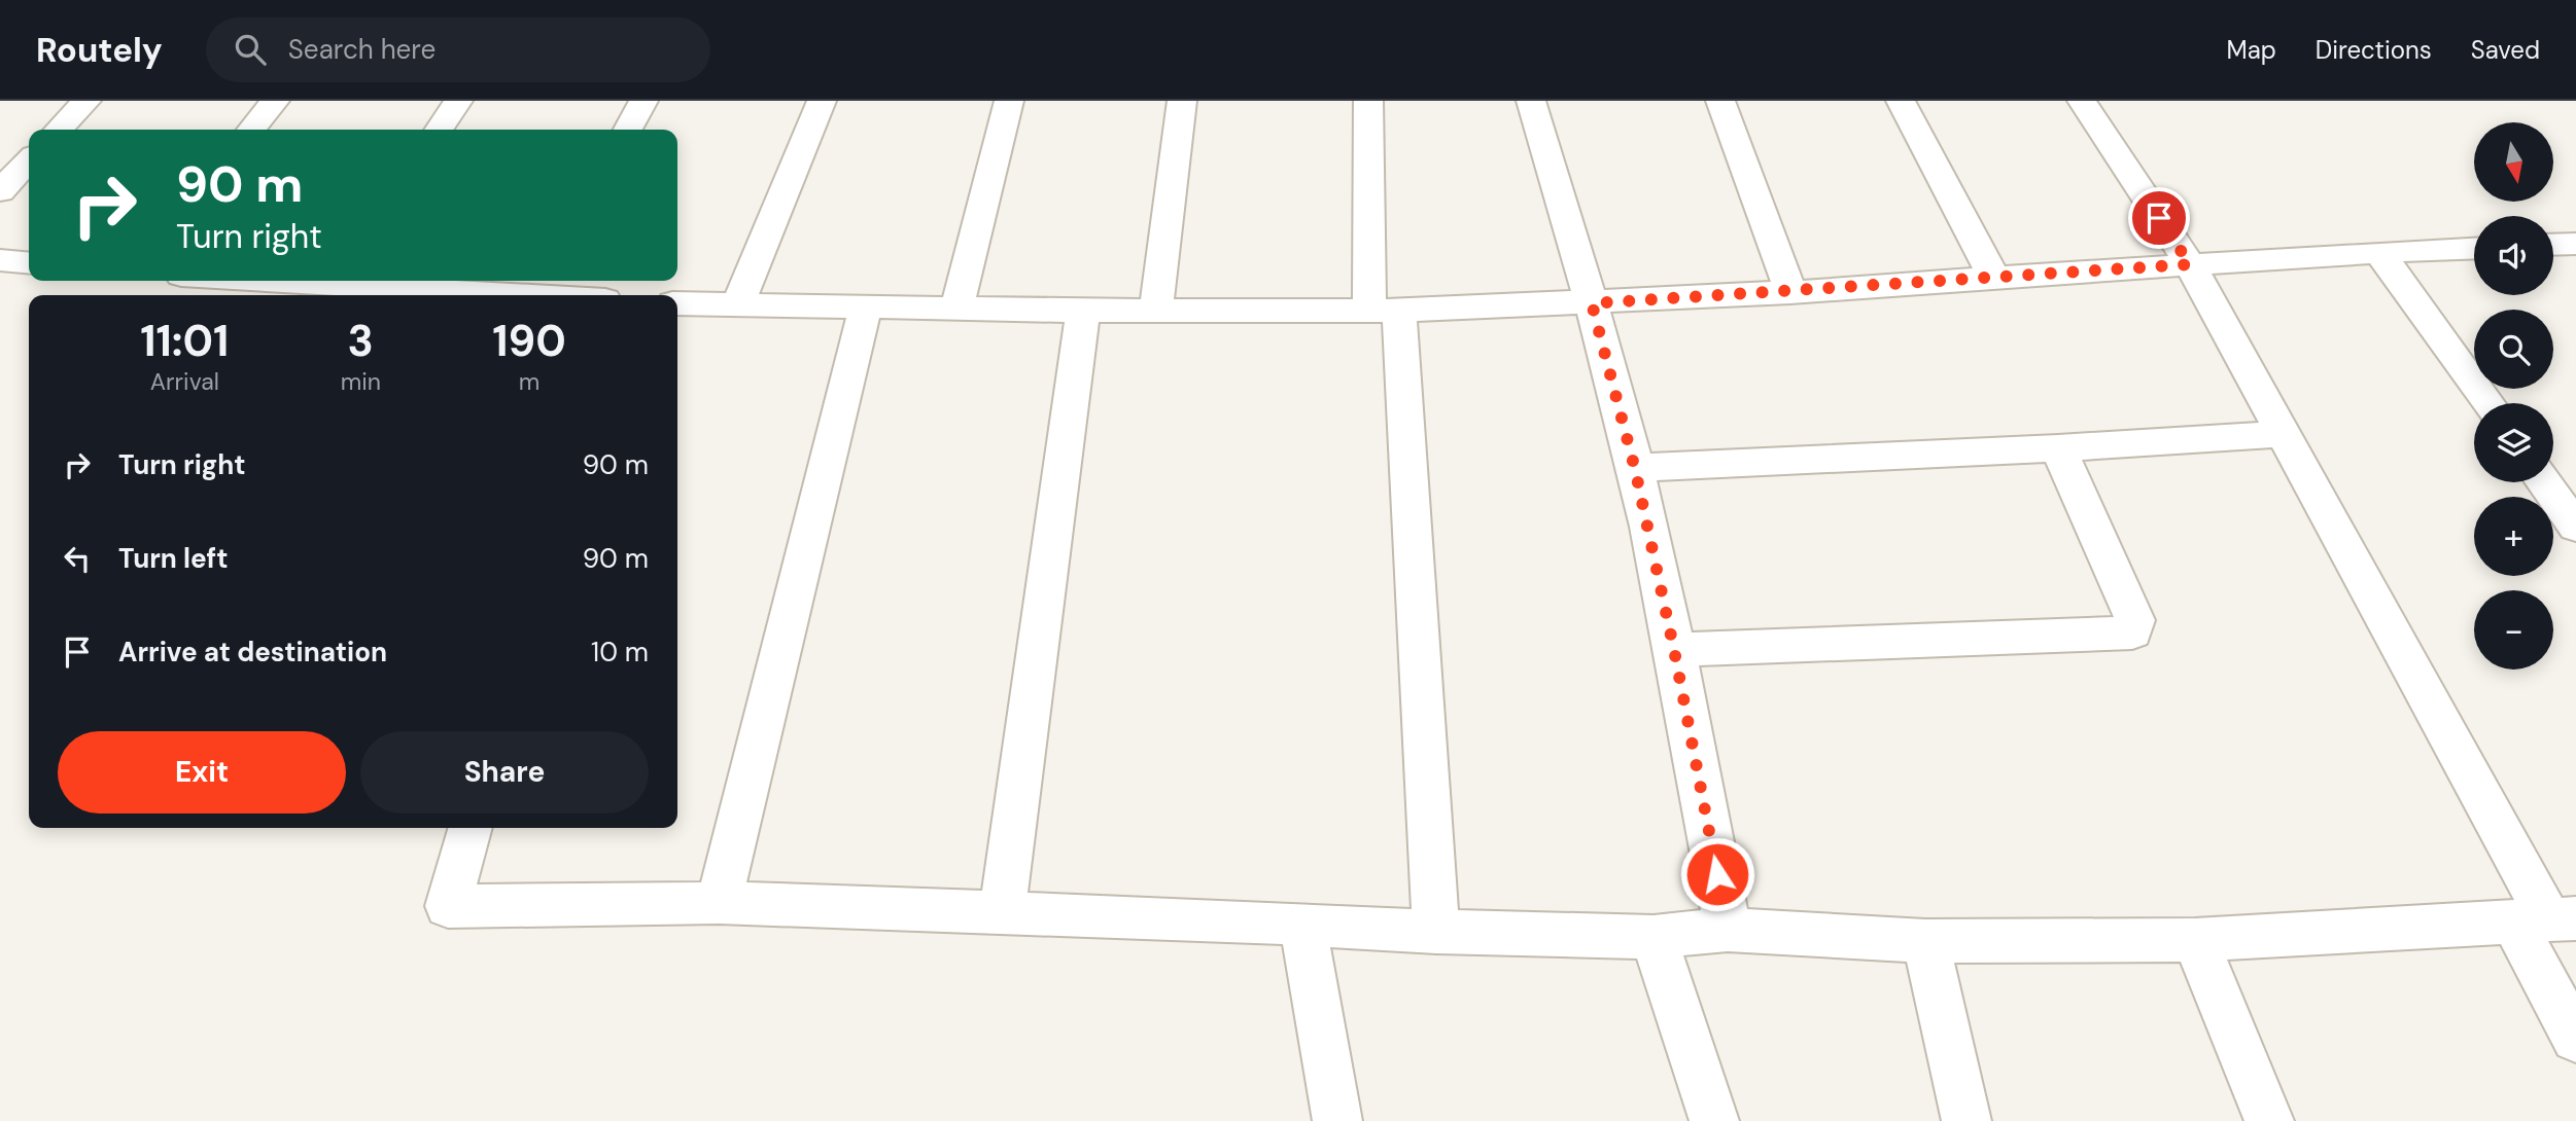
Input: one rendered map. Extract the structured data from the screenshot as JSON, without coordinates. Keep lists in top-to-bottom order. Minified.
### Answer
{"north":"bottom","page":{"header":"Routely","search":"Search here","nav":["Map","Directions","Saved"],"map_buttons":["+","−"],"turn":["90 m","Turn right"],"eta":["11:01","Arrival","3","min","190","m"],"list":[{"name":"Turn right","value":"90 m"},{"name":"Turn left","value":"90 m"},{"name":"Arrive at destination","value":"10 m"}],"buttons":["Exit","Share"]}}
